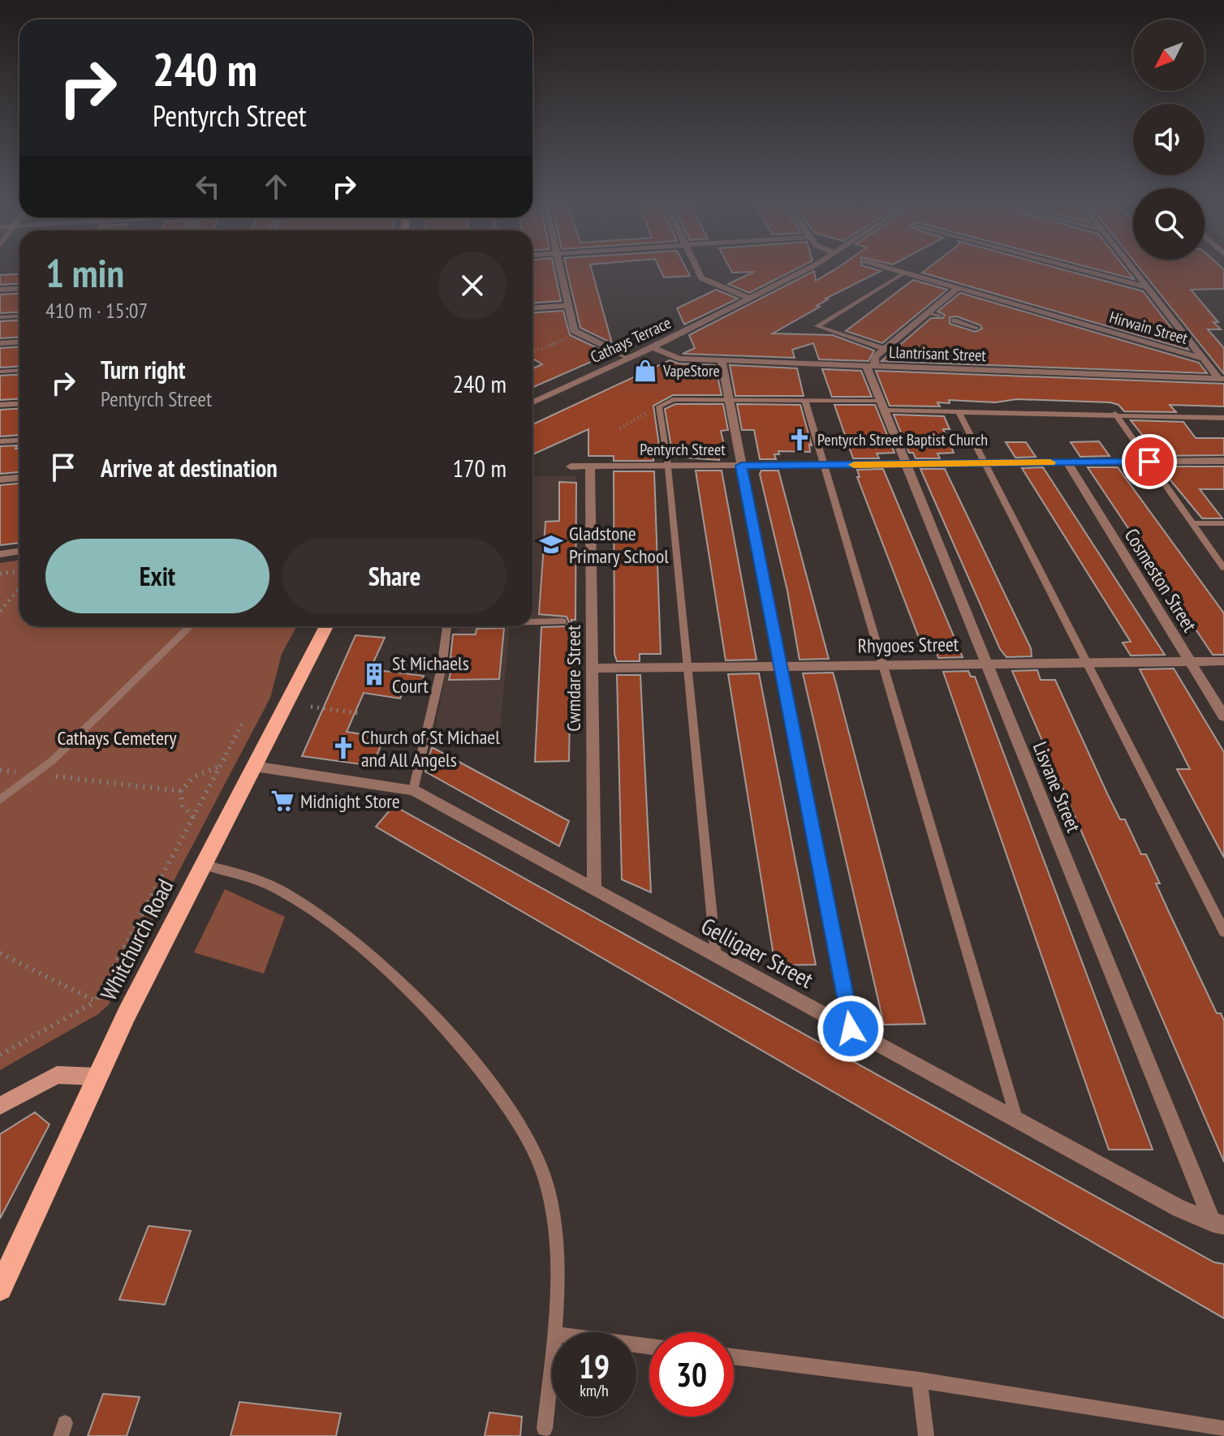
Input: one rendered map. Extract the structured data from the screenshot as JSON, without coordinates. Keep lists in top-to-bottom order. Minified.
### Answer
{"streets":{"main road":["Whitchurch Road"],"street":["Hirwain Street","Cathays Terrace","Llantrisant Street","Pentyrch Street","Cosmeston Street","Rhygoes Street","Cwmdare Street","Lisvane Street","Gelligaer Street"]},"crossings":[["Cathays Terrace","Llantrisant Street"],["Llantrisant Street","Lisvane Street"],["Pentyrch Street","Cosmeston Street"],["Pentyrch Street","Cwmdare Street"],["Pentyrch Street","Lisvane Street"],["Cosmeston Street","Rhygoes Street"],["Rhygoes Street","Cwmdare Street"],["Rhygoes Street","Lisvane Street"],["Cwmdare Street","Gelligaer Street"],["Lisvane Street","Gelligaer Street"],["Whitchurch Road","Gelligaer Street"]],"parks":["Cathays Cemetery"],"places":{"shop":["VapeStore"],"church":["Pentyrch Street Baptist Church","Church of St Michael and All Angels"],"school or university":["Gladstone Primary School"],"building":["St Michaels Court"],"supermarket":["Midnight Store"]},"north":"bottom left","page":{"turn":["240 m","Pentyrch Street"],"heading":["1 min","410 m · 15:07"],"list":[{"name":"Turn right","note":"Pentyrch Street","value":"240 m"},{"name":"Arrive at destination","value":"170 m"}],"buttons":["Exit","Share"],"speed":"19 km/h","limit":"30"}}
